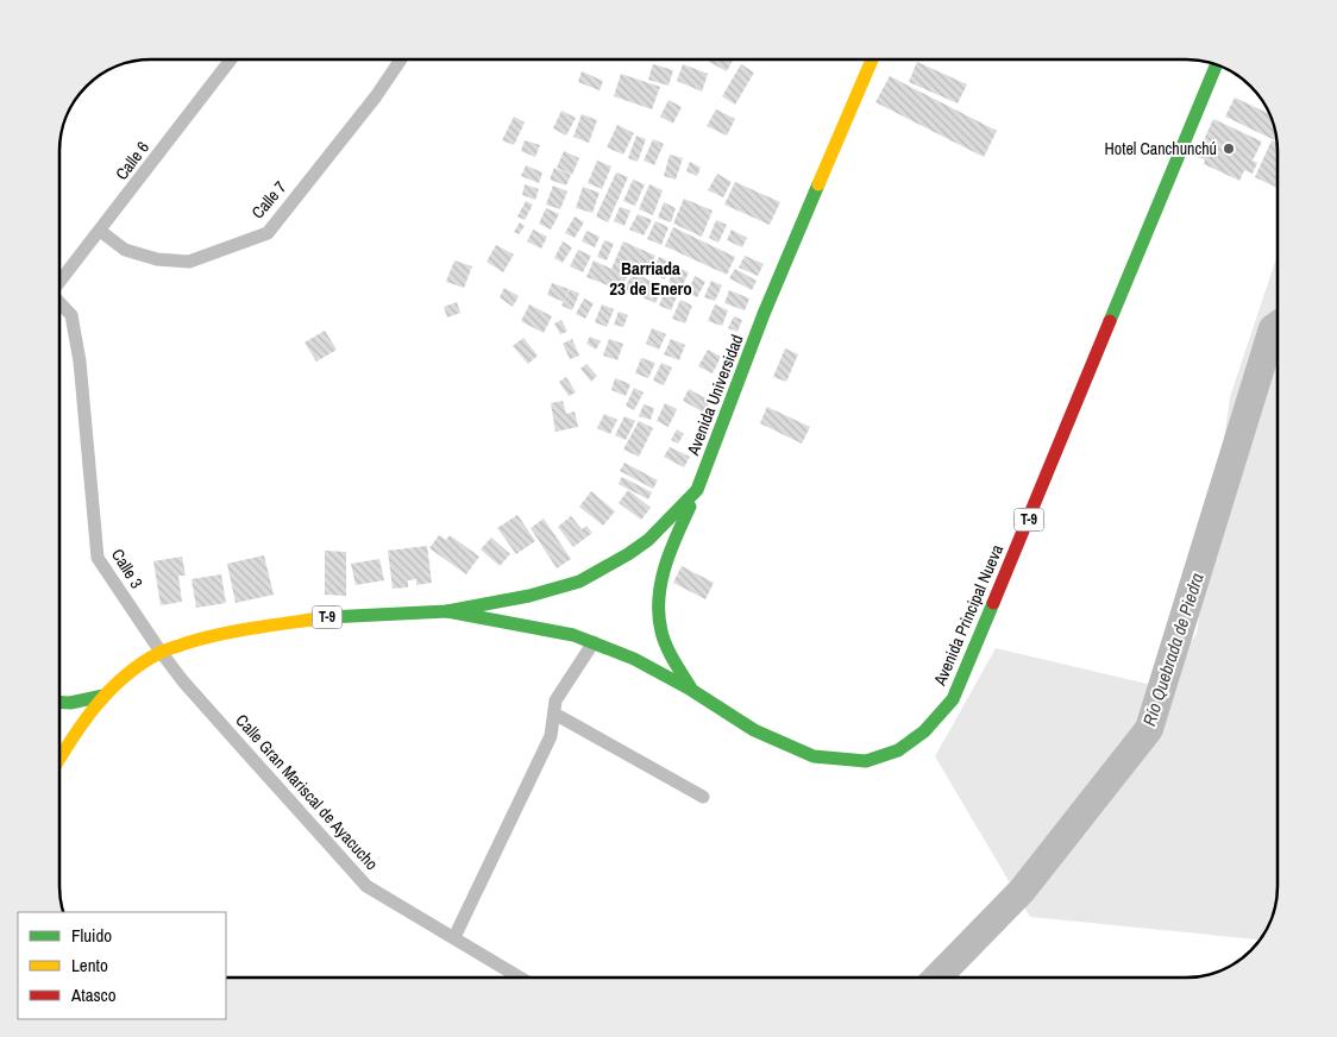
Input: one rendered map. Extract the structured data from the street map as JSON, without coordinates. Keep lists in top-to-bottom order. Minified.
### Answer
{"streets":{"main road":["Avenida Universidad","T-9","Avenida Principal Nueva"],"street":["Calle 6","Calle 7","Calle 3","Calle Gran Mariscal de Ayacucho"]},"crossings":[["Calle 6","Calle 7"],["Avenida Universidad","T-9"],["Avenida Universidad","Avenida Principal Nueva"],["T-9","Calle 3"],["T-9","Avenida Principal Nueva"],["T-9","Calle Gran Mariscal de Ayacucho"],["Calle 3","Calle Gran Mariscal de Ayacucho"]],"districts":["Barriada 23 de Enero"],"water":["Río Quebrada de Piedra"],"places":["Hotel Canchunchú"],"legend":["Fluido","Lento","Atasco"]}
